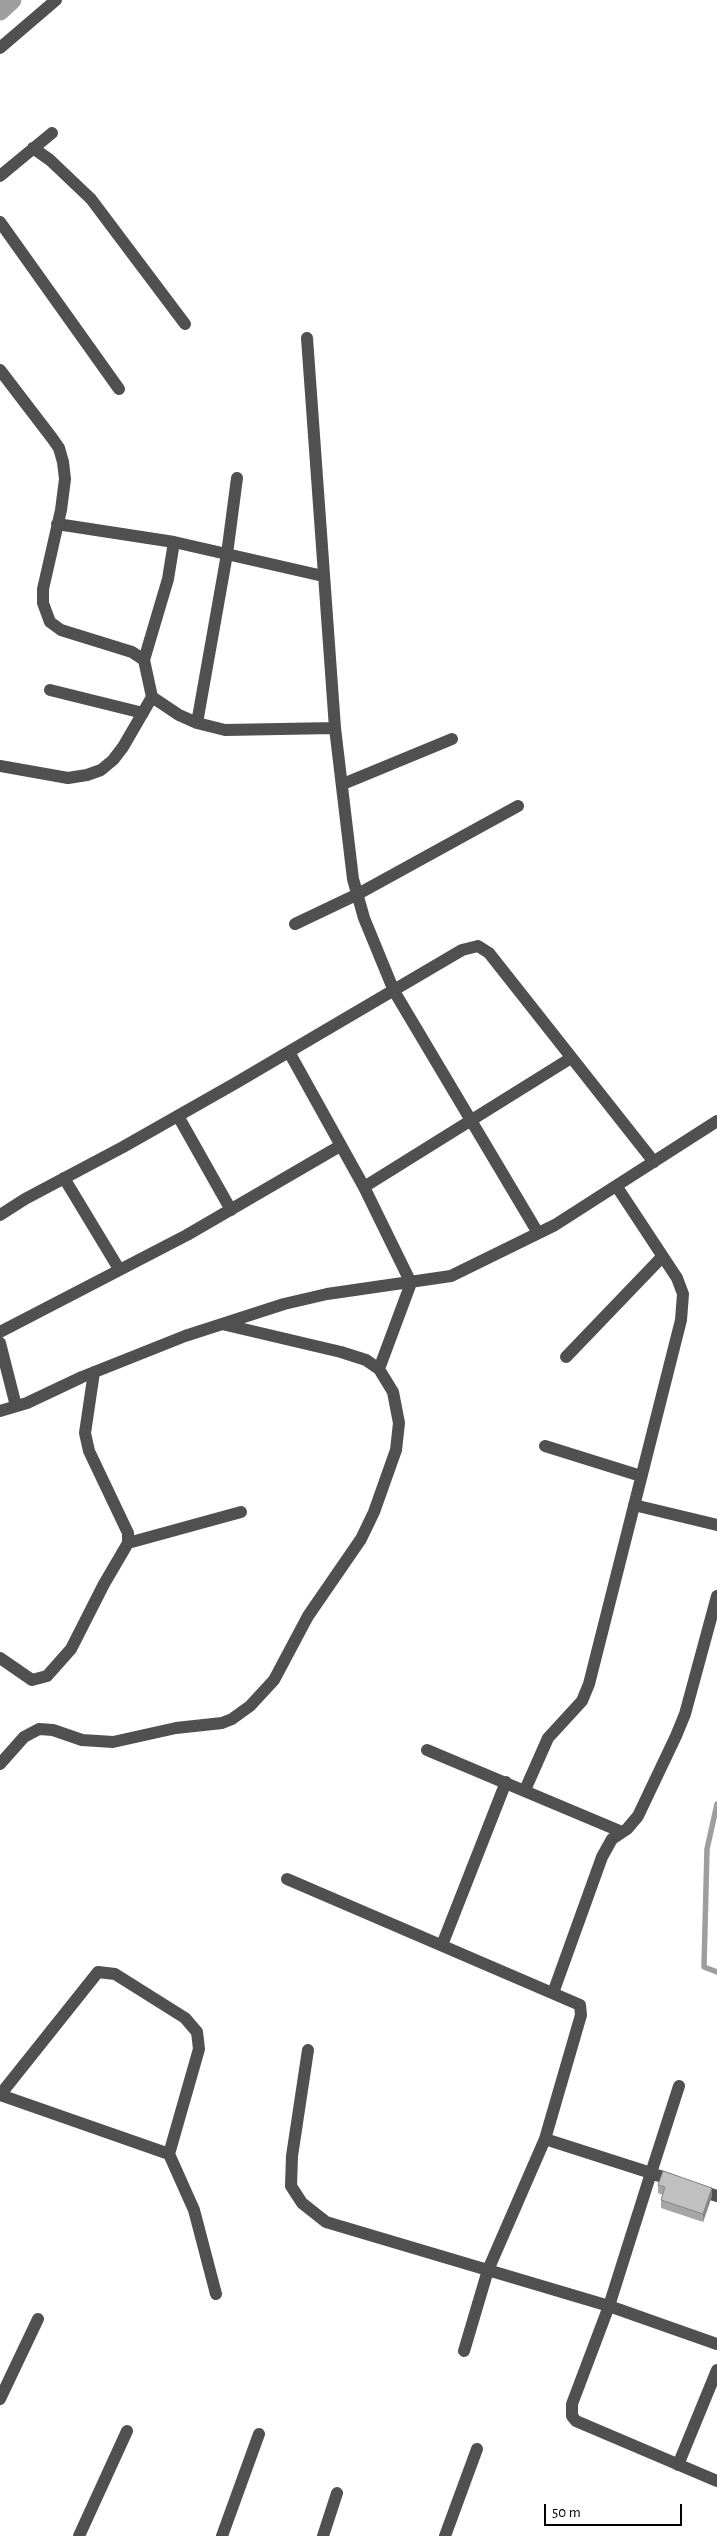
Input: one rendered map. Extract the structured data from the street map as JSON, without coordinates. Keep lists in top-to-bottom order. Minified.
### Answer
{"scale_bar":"50 m"}
